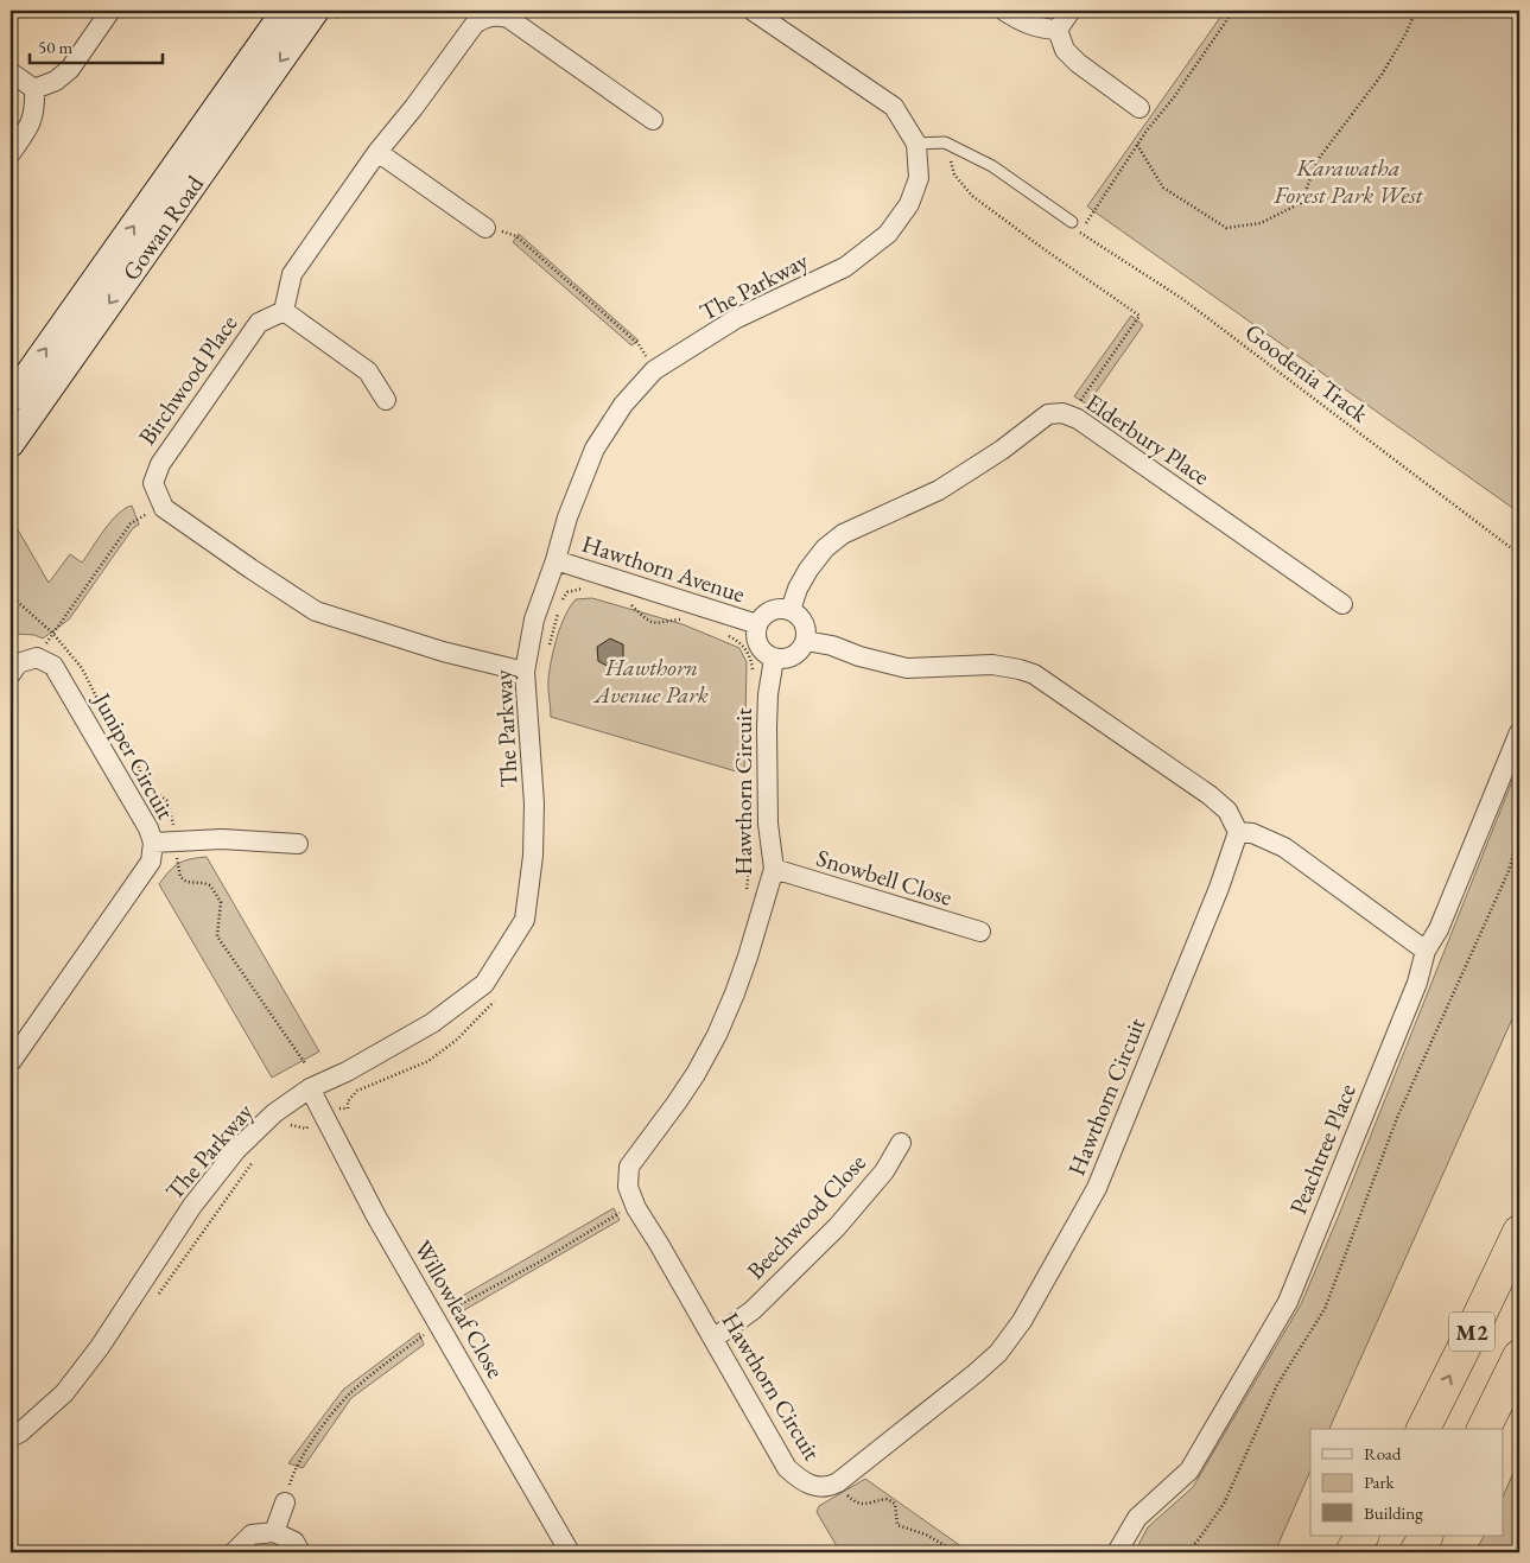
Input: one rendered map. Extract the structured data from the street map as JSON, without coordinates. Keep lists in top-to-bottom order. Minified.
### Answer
{"streets":{"highway":["M2"],"main road":["Gowan Road"],"street":["The Parkway","Birchwood Place","Elderbury Place","Hawthorn Avenue","Juniper Circuit","Hawthorn Circuit","Snowbell Close","Peachtree Place","Beechwood Close","Willowleaf Close"],"path":["Goodenia Track"]},"crossings":[["The Parkway","Hawthorn Avenue"],["The Parkway","Willowleaf Close"],["Elderbury Place","Hawthorn Avenue"],["Elderbury Place","Hawthorn Circuit"],["Hawthorn Avenue","Hawthorn Circuit"],["Hawthorn Circuit","Snowbell Close"],["Hawthorn Circuit","Beechwood Close"]],"parks":["Karawatha Forest Park West","Hawthorn Avenue Park"],"legend":["Road","Park","Building"],"scale_bar":"50 m"}
